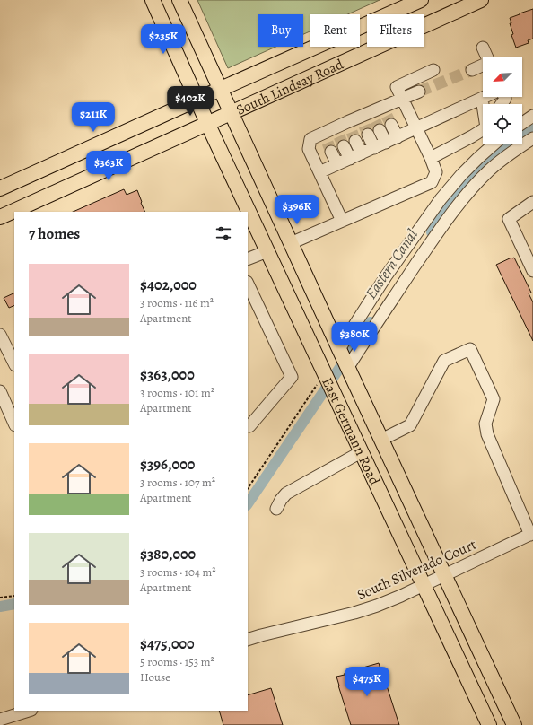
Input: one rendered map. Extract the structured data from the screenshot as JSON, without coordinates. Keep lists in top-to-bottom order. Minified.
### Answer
{"streets":{"main road":["South Lindsay Road","East Germann Road"],"street":["South Silverado Court"]},"crossings":[["South Lindsay Road","East Germann Road"],["East Germann Road","South Silverado Court"]],"water":["Eastern Canal"],"north":"bottom left","page":{"chip":["Buy","Rent","Filters"],"price":["$235K","$402K","$211K","$363K","$396K","$380K","$475K"],"heading":"7 homes","list":[{"name":"$402,000","note":"3 rooms · 116 m² · Apartment"},{"name":"$363,000","note":"3 rooms · 101 m² · Apartment"},{"name":"$396,000","note":"3 rooms · 107 m² · Apartment"},{"name":"$380,000","note":"3 rooms · 104 m² · Apartment"},{"name":"$475,000","note":"5 rooms · 153 m² · House"}]}}
